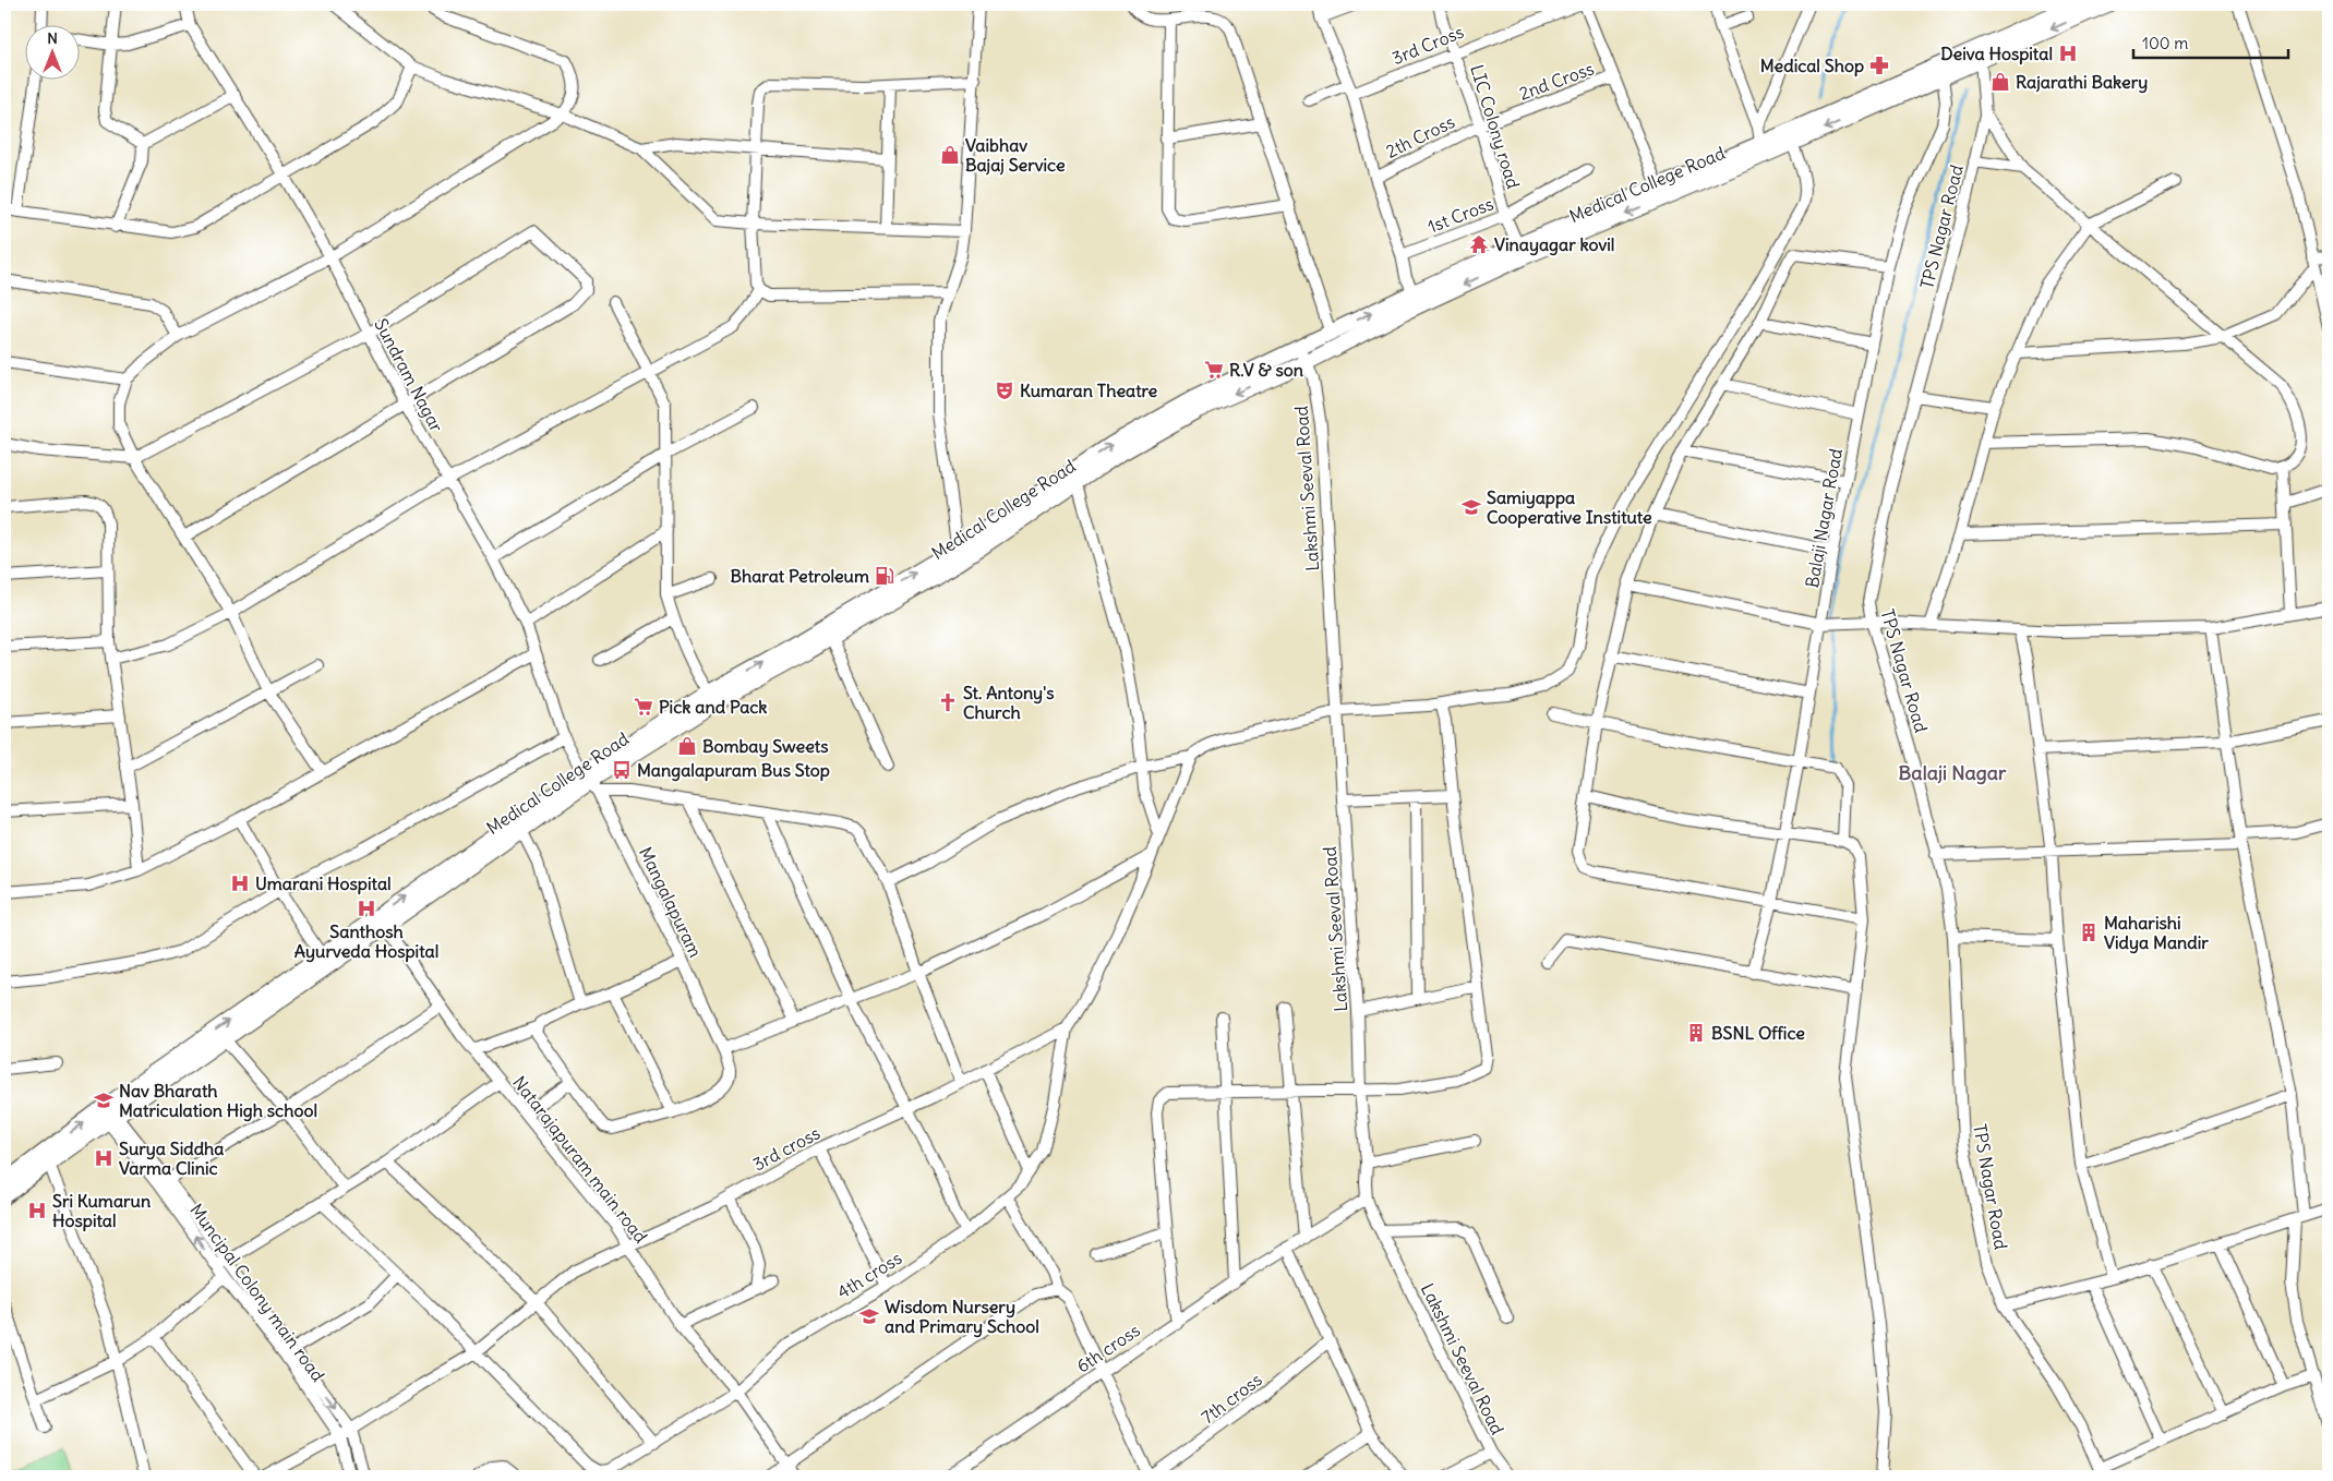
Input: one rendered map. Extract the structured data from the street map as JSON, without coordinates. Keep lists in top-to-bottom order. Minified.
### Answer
{"streets":{"main road":["Medical College Road"],"street":["3rd Cross","2nd Cross","LIC Colony road","2th Cross","1st Cross","TPS Nagar Road","Sundram Nagar","Lakshmi Seeval Road","Balaji Nagar Road","Mangalapuram","3rd cross","Natarajapuram main road","4th cross","Muncipal Colony main road","6th cross","7th cross"]},"crossings":[["3rd Cross","LIC Colony road"],["2nd Cross","LIC Colony road"],["2nd Cross","2th Cross"],["LIC Colony road","2th Cross"],["LIC Colony road","Medical College Road"],["LIC Colony road","1st Cross"],["Medical College Road","TPS Nagar Road"],["Medical College Road","Sundram Nagar"],["Medical College Road","Lakshmi Seeval Road"],["Medical College Road","Balaji Nagar Road"],["Medical College Road","Mangalapuram"],["Medical College Road","Natarajapuram main road"],["Medical College Road","Muncipal Colony main road"],["Sundram Nagar","Mangalapuram"],["Lakshmi Seeval Road","6th cross"],["3rd cross","Natarajapuram main road"],["3rd cross","4th cross"],["3rd cross","Muncipal Colony main road"],["Natarajapuram main road","4th cross"]],"districts":["Balaji Nagar"],"places":{"hospital":["Deiva Hospital","Umarani Hospital","Santhosh Ayurveda Hospital","Surya Siddha Varma Clinic","Sri Kumarun Hospital"],"pharmacy":["Medical Shop"],"shop":["Rajarathi Bakery","Vaibhav Bajaj Service","Bombay Sweets"],"temple":["Vinayagar kovil"],"supermarket":["R.V & son","Pick and Pack"],"theatre":["Kumaran Theatre"],"school or university":["Samiyappa Cooperative Institute","Nav Bharath Matriculation High school","Wisdom Nursery and Primary School"],"fuel station":["Bharat Petroleum"],"church":["St. Antony's Church"],"bus stop":["Mangalapuram Bus Stop"],"building":["Maharishi Vidya Mandir","BSNL Office"]},"scale_bar":"100 m","north":"top"}
